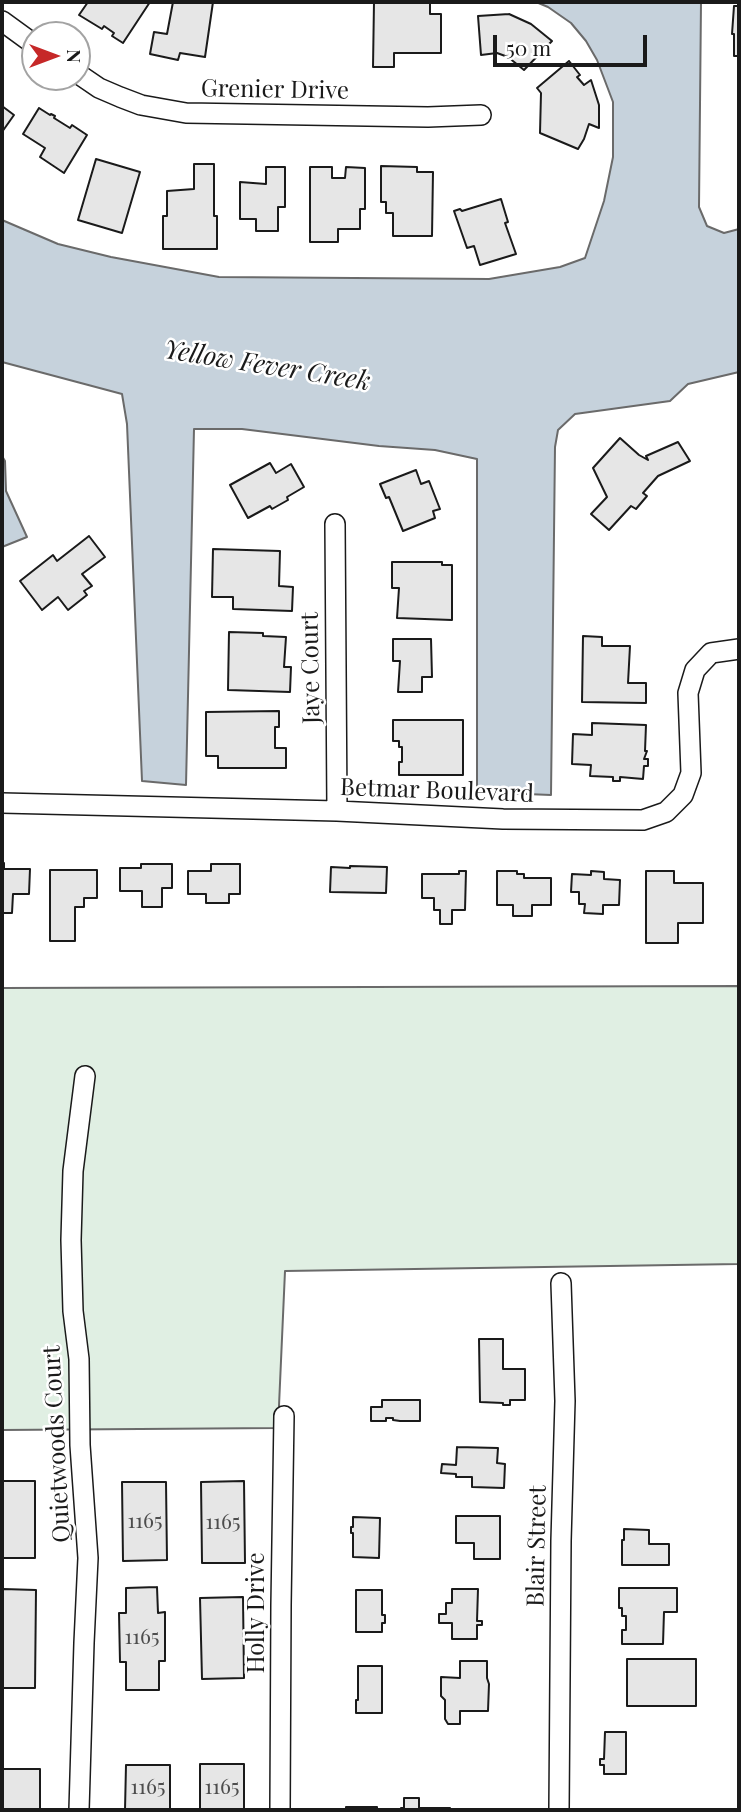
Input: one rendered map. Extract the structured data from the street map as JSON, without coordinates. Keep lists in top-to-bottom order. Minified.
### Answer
{"streets":{"street":["Grenier Drive","Jaye Court","Betmar Boulevard","Quietwoods Court","Blair Street","Holly Drive"]},"crossings":[["Jaye Court","Betmar Boulevard"]],"water":["Yellow Fever Creek"],"house_numbers":["1165","1165","1165","1165","1165"],"scale_bar":"50 m","north":"right"}
